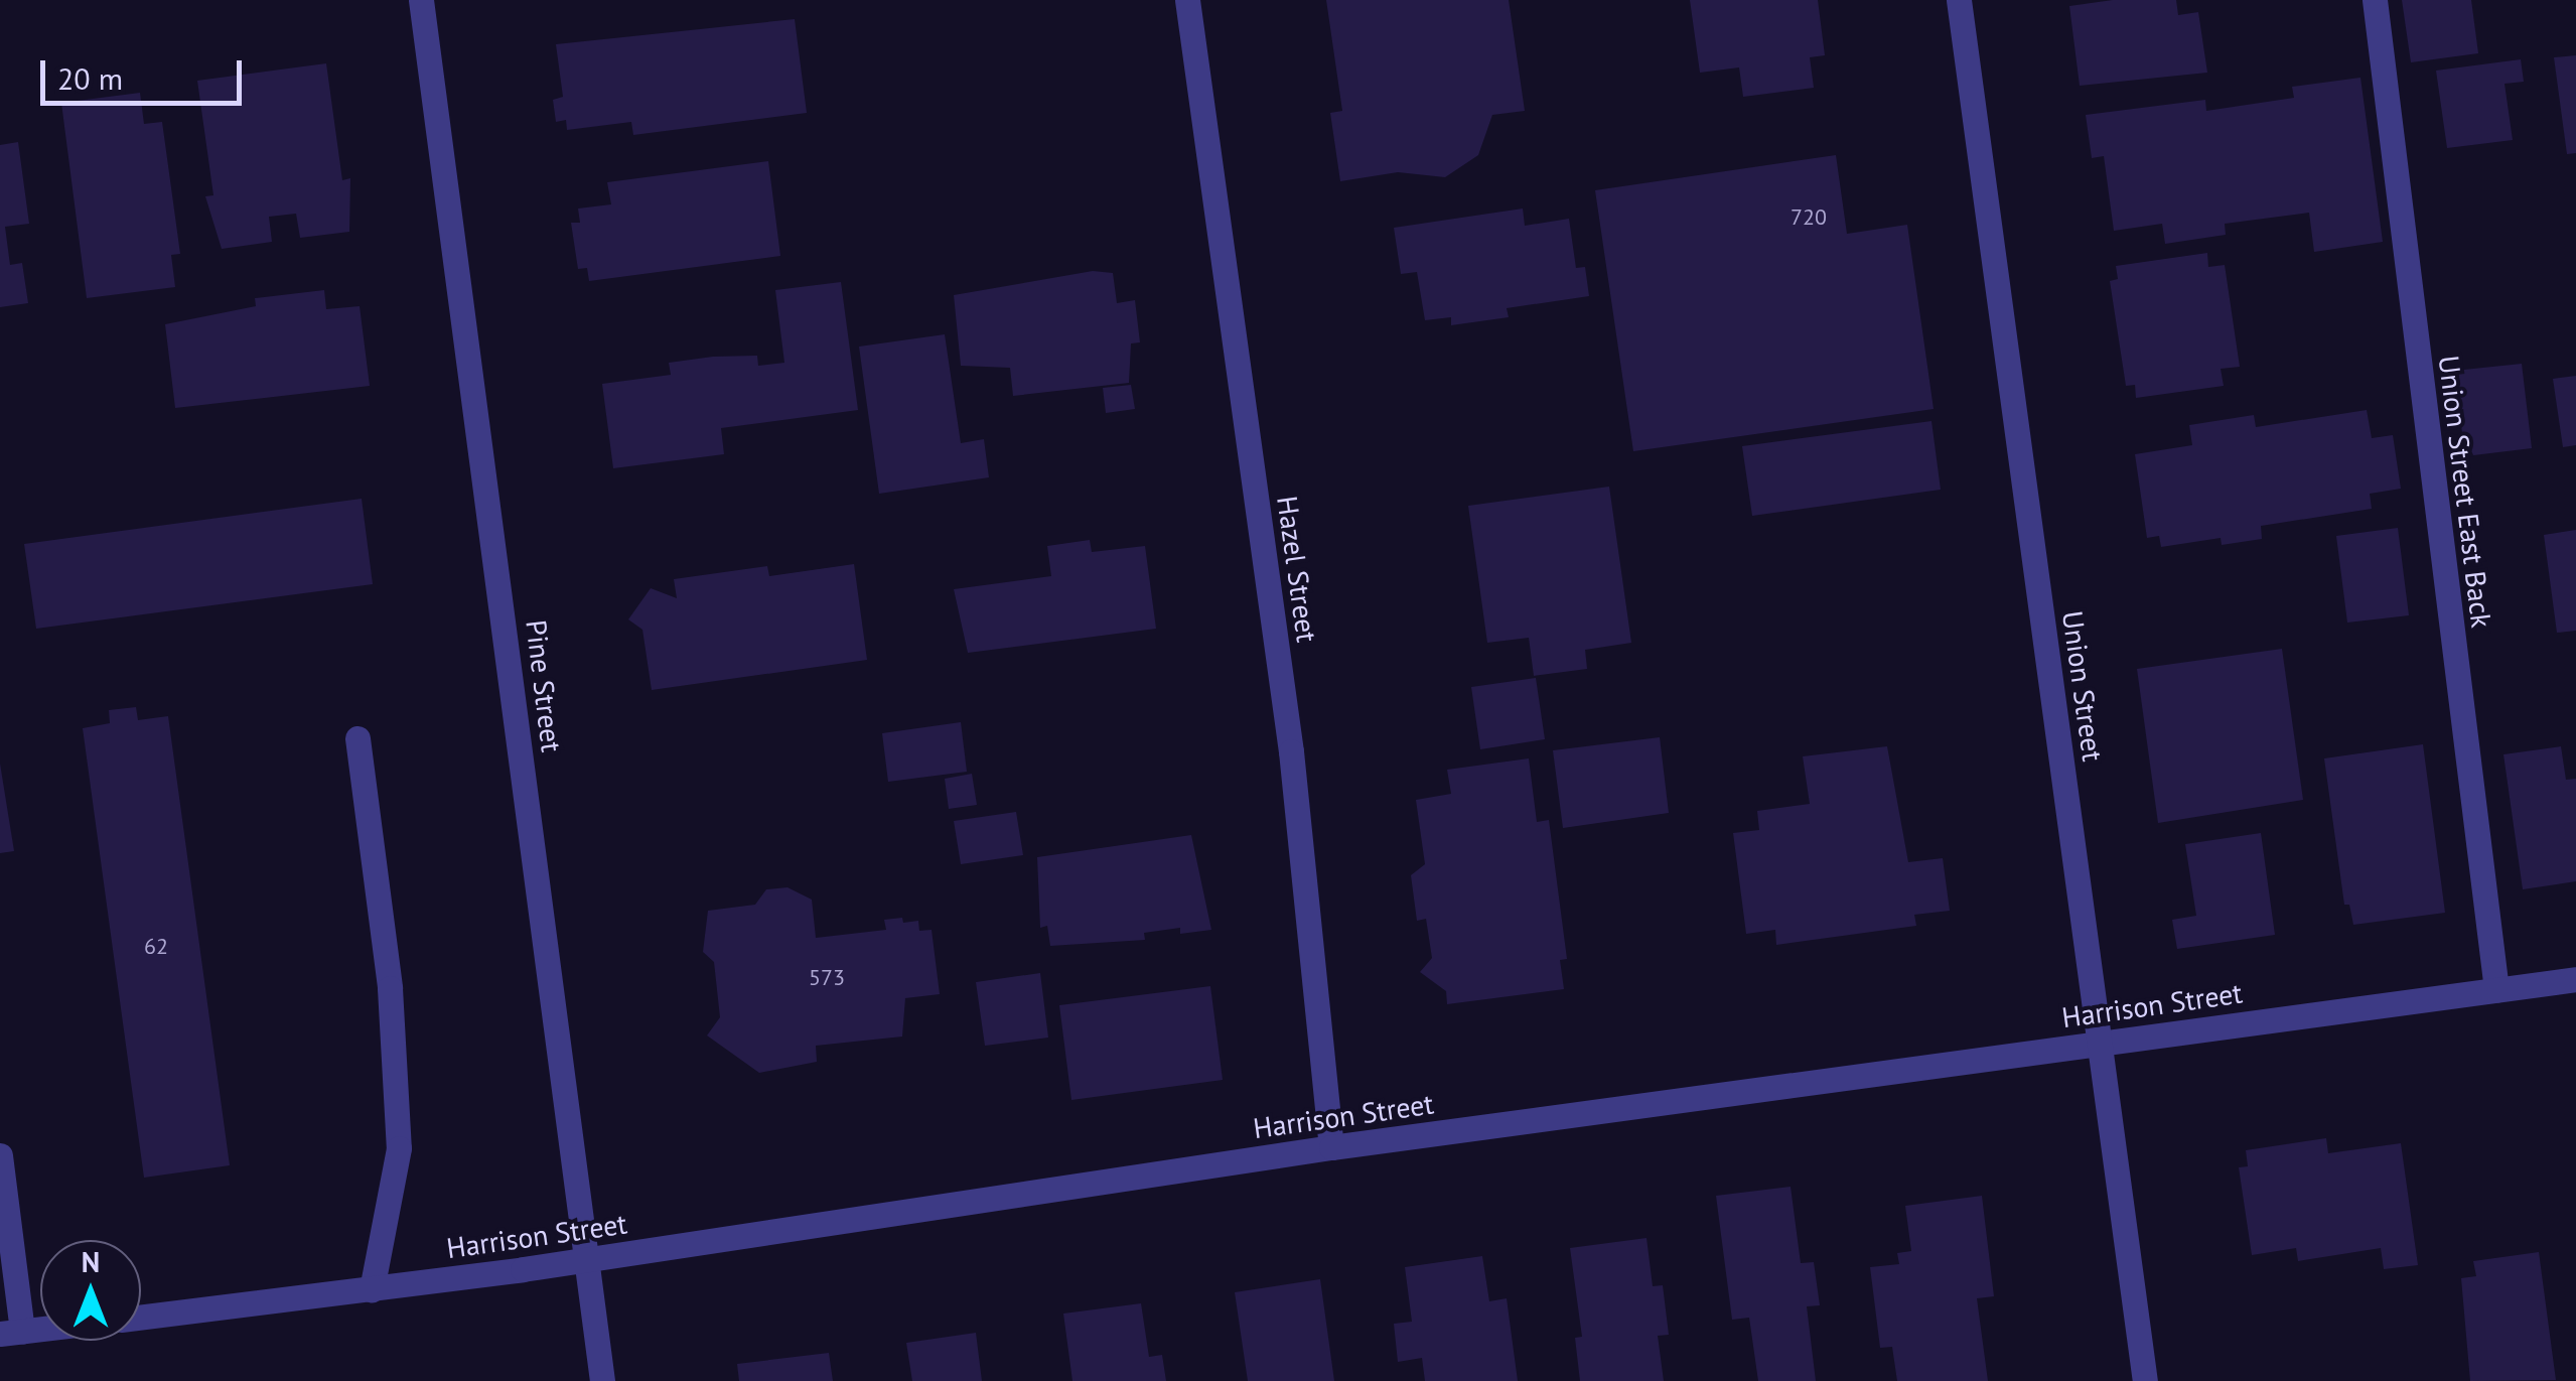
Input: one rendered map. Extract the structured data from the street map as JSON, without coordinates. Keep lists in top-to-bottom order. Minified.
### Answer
{"streets":{"street":["Union Street East Back","Hazel Street","Pine Street","Union Street","Harrison Street"]},"crossings":[["Union Street East Back","Harrison Street"],["Hazel Street","Harrison Street"],["Pine Street","Harrison Street"],["Union Street","Harrison Street"]],"house_numbers":["720","62","573"],"scale_bar":"20 m","north":"top"}
